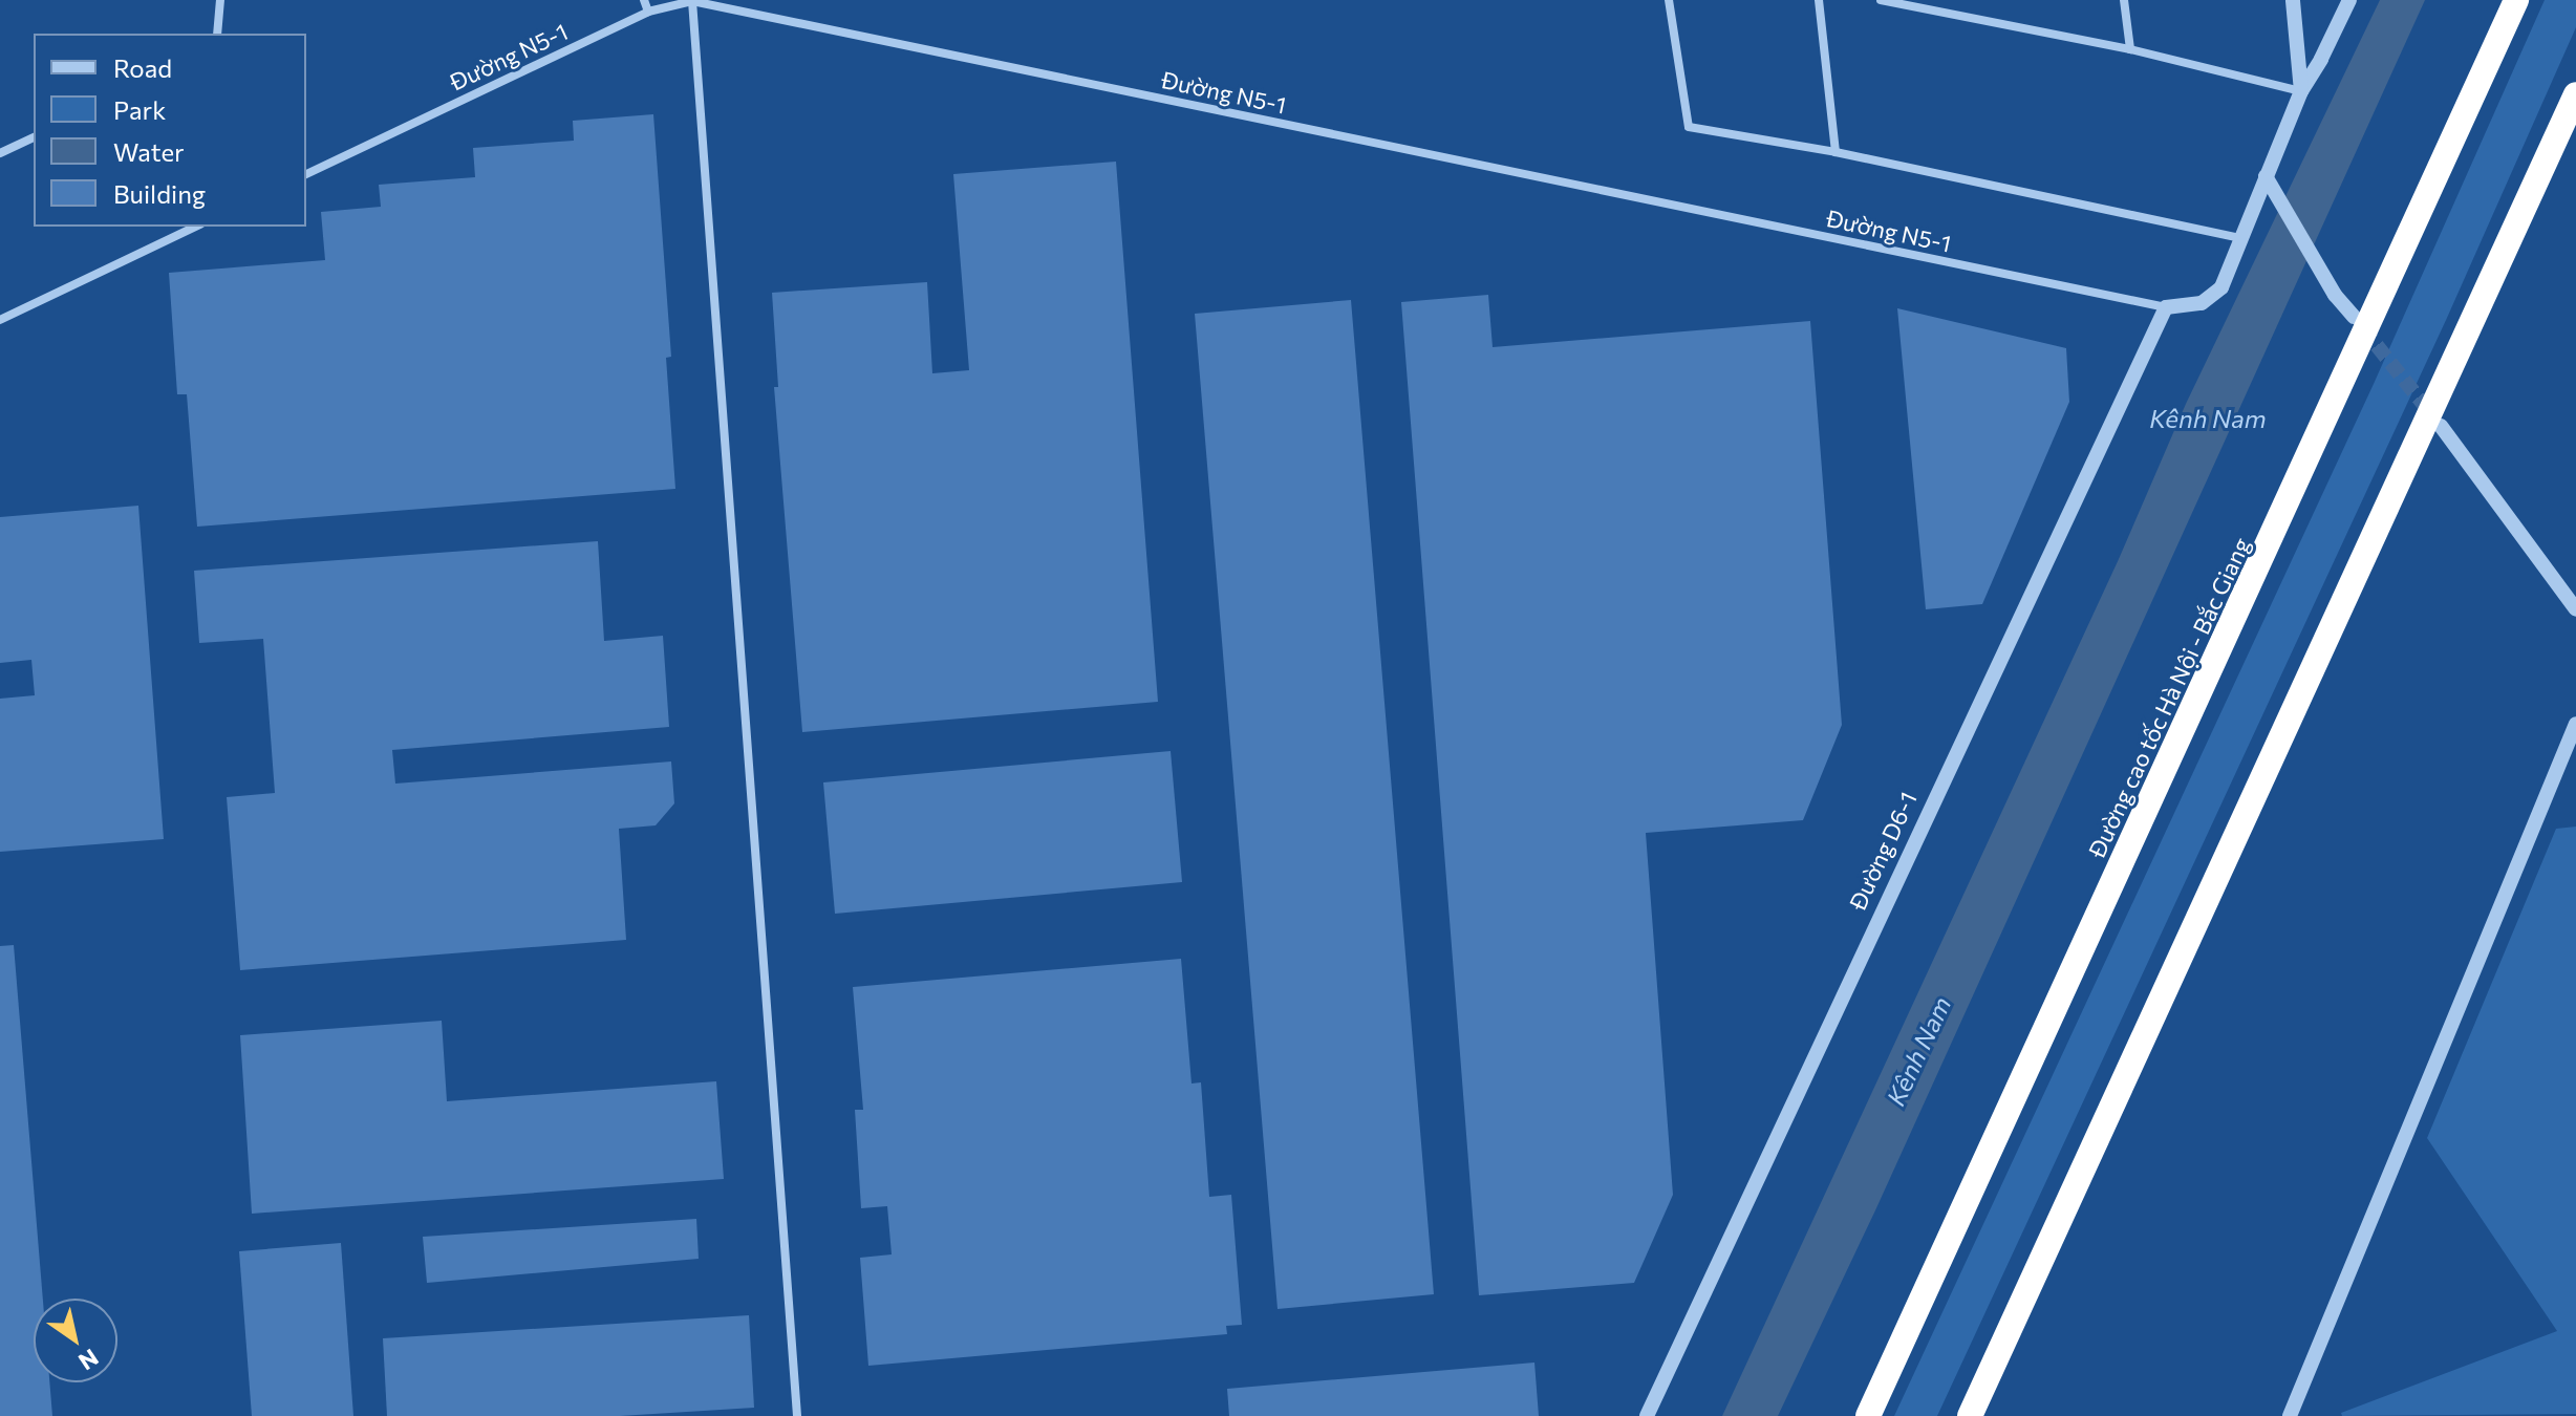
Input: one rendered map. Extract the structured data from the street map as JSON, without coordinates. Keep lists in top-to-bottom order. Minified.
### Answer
{"streets":{"highway":["Đường cao tốc Hà Nội - Bắc Giang"],"street":["Đường N5-1","Đường D6-1"]},"crossings":[["Đường N5-1","Đường D6-1"]],"water":["Kênh Nam"],"legend":["Road","Park","Water","Building"],"north":"bottom right"}
